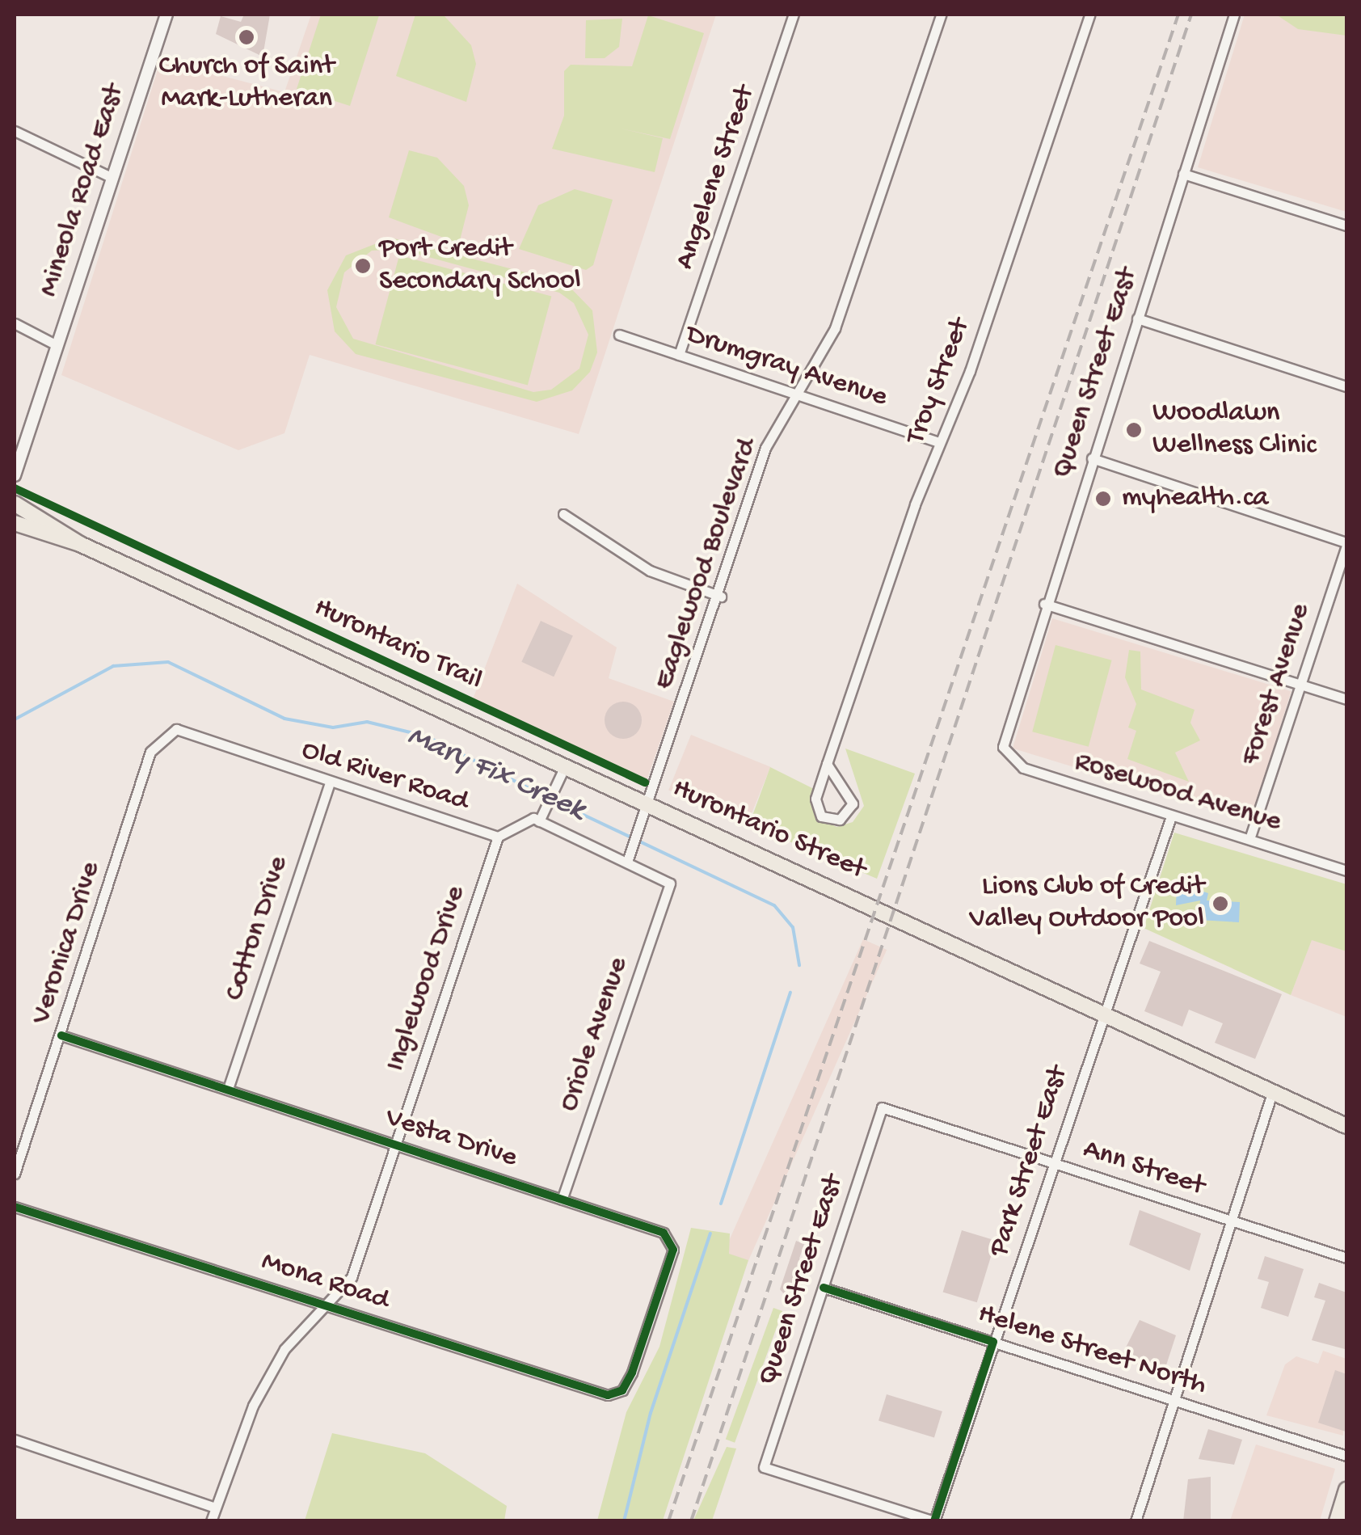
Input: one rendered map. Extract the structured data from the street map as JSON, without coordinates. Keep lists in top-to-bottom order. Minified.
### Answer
{"streets":{"main road":["Hurontario Street"],"street":["Angelene Street","Mineola Road East","Drumgray Avenue","Queen Street East","Troy Street","Eaglewood Boulevard","Forest Avenue","Old River Road","Rosewood Avenue","Cotton Drive","Veronica Drive","Inglewood Drive","Oriole Avenue","Vesta Drive","Park Street East","Ann Street","Mona Road","Helene Street North"],"cycle path":["Hurontario Trail"]},"crossings":[["Angelene Street","Drumgray Avenue"],["Drumgray Avenue","Troy Street"],["Drumgray Avenue","Eaglewood Boulevard"],["Queen Street East","Rosewood Avenue"],["Queen Street East","Park Street East"],["Queen Street East","Ann Street"],["Queen Street East","Helene Street North"],["Eaglewood Boulevard","Hurontario Street"],["Eaglewood Boulevard","Oriole Avenue"],["Forest Avenue","Rosewood Avenue"],["Old River Road","Cotton Drive"],["Old River Road","Veronica Drive"],["Old River Road","Inglewood Drive"],["Rosewood Avenue","Park Street East"],["Hurontario Street","Park Street East"],["Cotton Drive","Vesta Drive"],["Veronica Drive","Vesta Drive"],["Inglewood Drive","Vesta Drive"],["Inglewood Drive","Mona Road"],["Oriole Avenue","Vesta Drive"],["Vesta Drive","Mona Road"],["Park Street East","Ann Street"],["Park Street East","Helene Street North"]],"water":["Mary Fix Creek"],"places":["Church of Saint Mark-Lutheran","Port Credit Secondary School","Woodlawn Wellness Clinic","myhealth.ca","Lions Club of Credit Valley Outdoor Pool"]}
